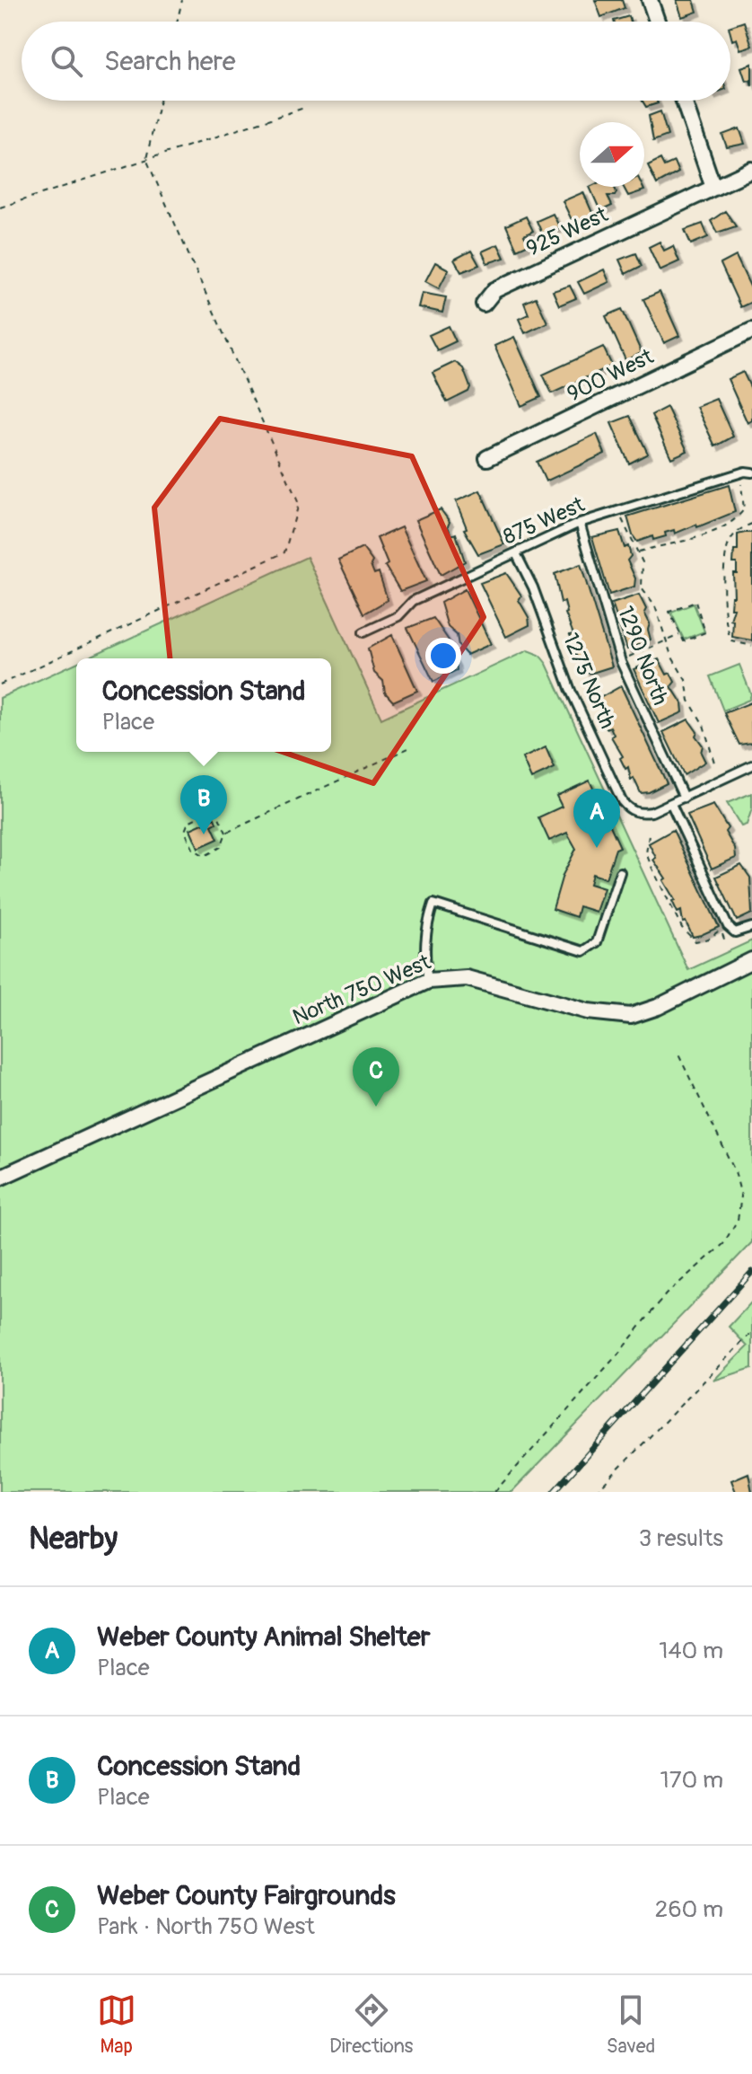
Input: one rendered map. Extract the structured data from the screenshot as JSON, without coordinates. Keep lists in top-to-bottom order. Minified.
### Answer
{"streets":{"street":["925 West","900 West","North 750 West"],"lane":["875 West","1290 North","1275 North"]},"crossings":[["875 West","1290 North"],["875 West","1275 North"]],"north":"right","page":{"search":"Search here","popup":["Concession Stand","Place"],"pins":["B","A","C"],"heading":["Nearby","3 results"],"list":[{"mark":"A","name":"Weber County Animal Shelter","note":"Place","value":"140 m"},{"mark":"B","name":"Concession Stand","note":"Place","value":"170 m"},{"mark":"C","name":"Weber County Fairgrounds","note":"Park · North 750 West","value":"260 m"}],"nav":["Map","Directions","Saved"]}}
